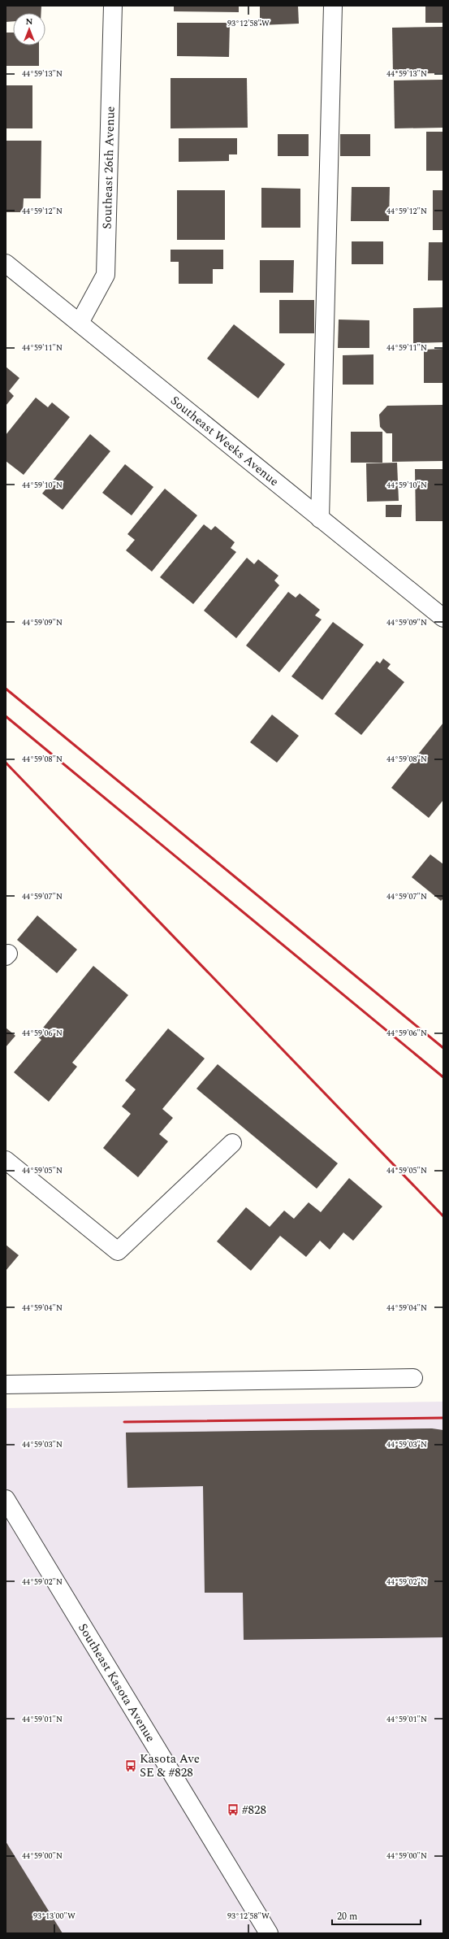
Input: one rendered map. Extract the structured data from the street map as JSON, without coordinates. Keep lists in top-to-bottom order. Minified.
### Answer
{"streets":{"street":["Southeast 26th Avenue","Southeast Weeks Avenue","Southeast Kasota Avenue"]},"crossings":[["Southeast 26th Avenue","Southeast Weeks Avenue"]],"places":{"bus stop":["Kasota Ave SE & #828","#828"]},"scale_bar":"20 m","north":"top","coordinates":["93°12'58\"W","44°59'13\"N","44°59'12\"N","44°59'11\"N","44°59'10\"N","44°59'09\"N","44°59'08\"N","44°59'07\"N","44°59'06\"N","44°59'05\"N","44°59'04\"N","44°59'03\"N","44°59'02\"N","44°59'01\"N","44°59'00\"N","93°13'00\"W"]}
